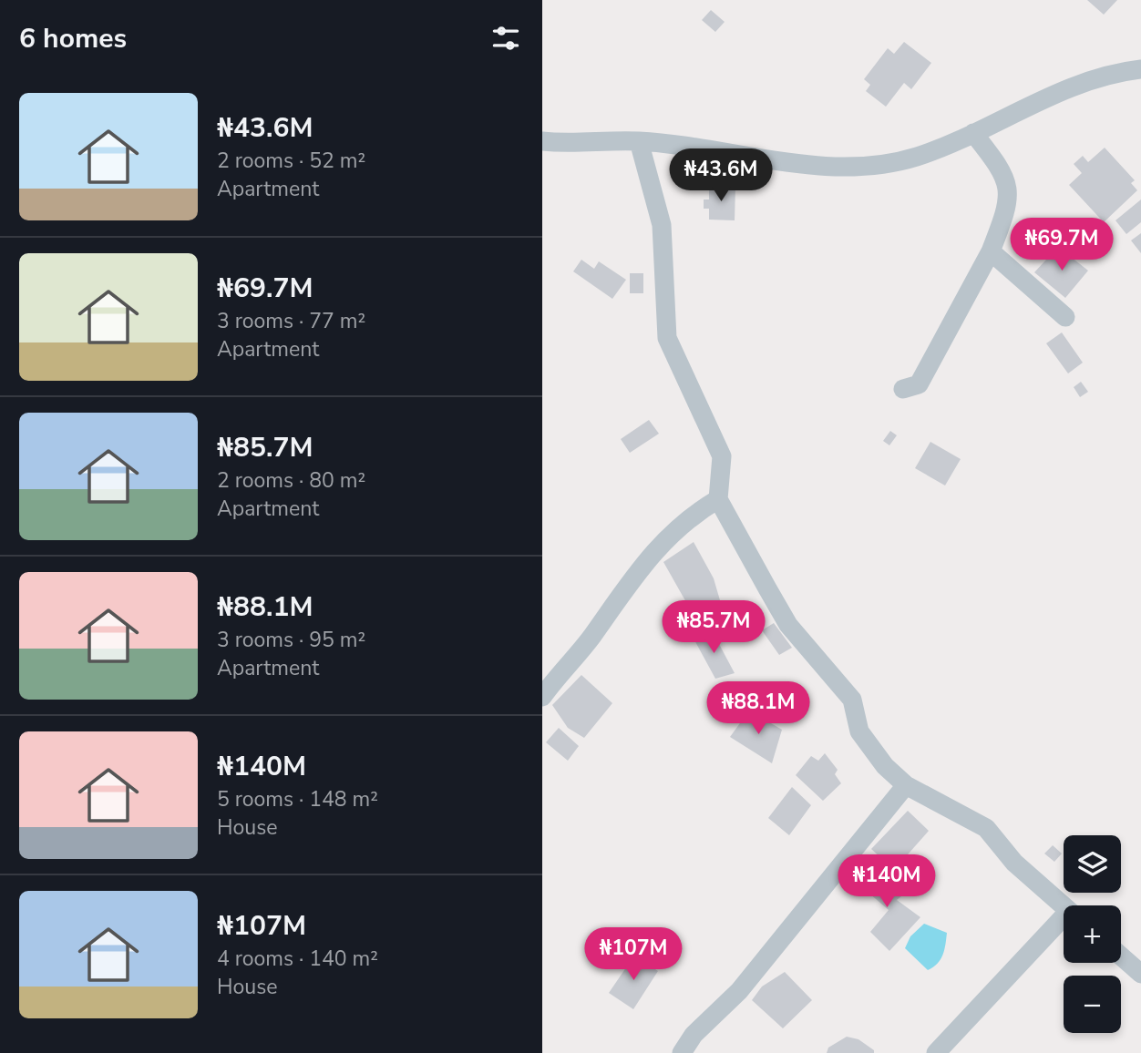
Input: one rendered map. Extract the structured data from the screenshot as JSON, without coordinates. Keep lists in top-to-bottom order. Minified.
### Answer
{"page":{"heading":"6 homes","list":[{"name":"₦43.6M","note":"2 rooms · 52 m² · Apartment"},{"name":"₦69.7M","note":"3 rooms · 77 m² · Apartment"},{"name":"₦85.7M","note":"2 rooms · 80 m² · Apartment"},{"name":"₦88.1M","note":"3 rooms · 95 m² · Apartment"},{"name":"₦140M","note":"5 rooms · 148 m² · House"},{"name":"₦107M","note":"4 rooms · 140 m² · House"}],"price":["₦43.6M","₦69.7M","₦85.7M","₦88.1M","₦140M","₦107M"],"map_buttons":["+","−"]}}
